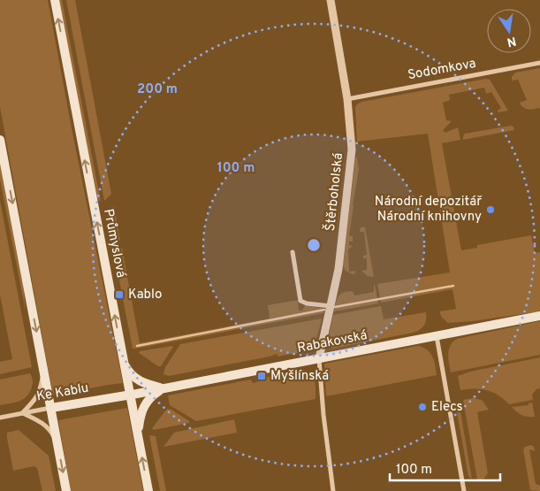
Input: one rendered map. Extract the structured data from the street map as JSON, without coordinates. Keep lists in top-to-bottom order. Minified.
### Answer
{"streets":{"main road":["Průmyslová","Rabakovská","Ke Kablu"],"street":["Sodomkova","Štěrboholská"]},"crossings":[["Sodomkova","Štěrboholská"],["Štěrboholská","Rabakovská"],["Průmyslová","Rabakovská"],["Průmyslová","Ke Kablu"],["Rabakovská","Ke Kablu"]],"one_way":["Průmyslová"],"places":{"other":["Národní depozitář Národní knihovny","Elecs"],"transit":["Kablo","Myšlínská"]},"scale_bar":"100 m","north":"bottom","rings":["200 m","100 m"]}
